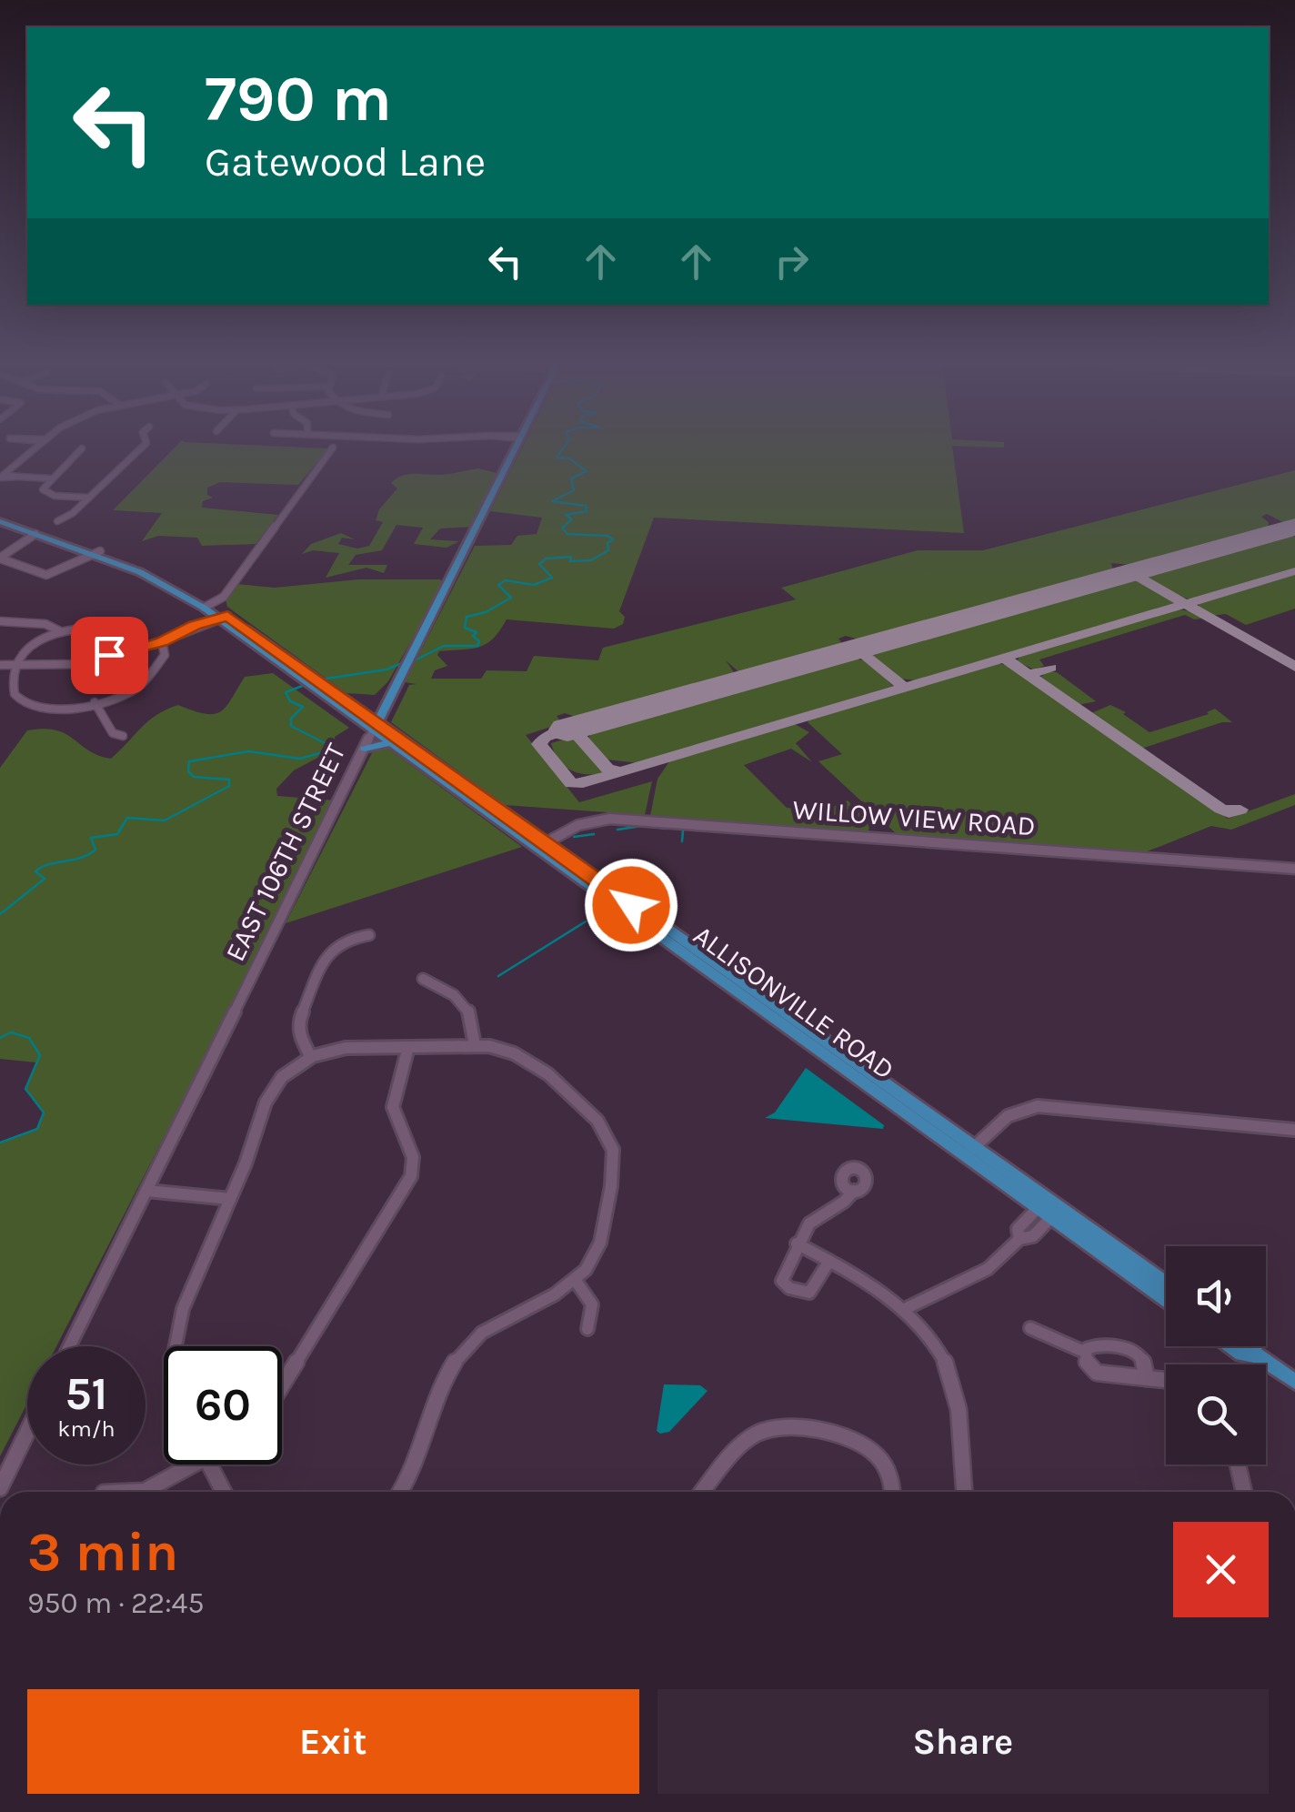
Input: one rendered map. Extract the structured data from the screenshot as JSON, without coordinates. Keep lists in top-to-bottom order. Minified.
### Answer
{"streets":{"main road":["EAST 106TH STREET","ALLISONVILLE ROAD"],"street":["WILLOW VIEW ROAD"]},"crossings":[["WILLOW VIEW ROAD","ALLISONVILLE ROAD"],["EAST 106TH STREET","ALLISONVILLE ROAD"]],"page":{"turn":["790 m","Gatewood Lane"],"speed":"51 km/h","limit":"60","heading":["3 min","950 m · 22:45"],"buttons":["Exit","Share"]}}
